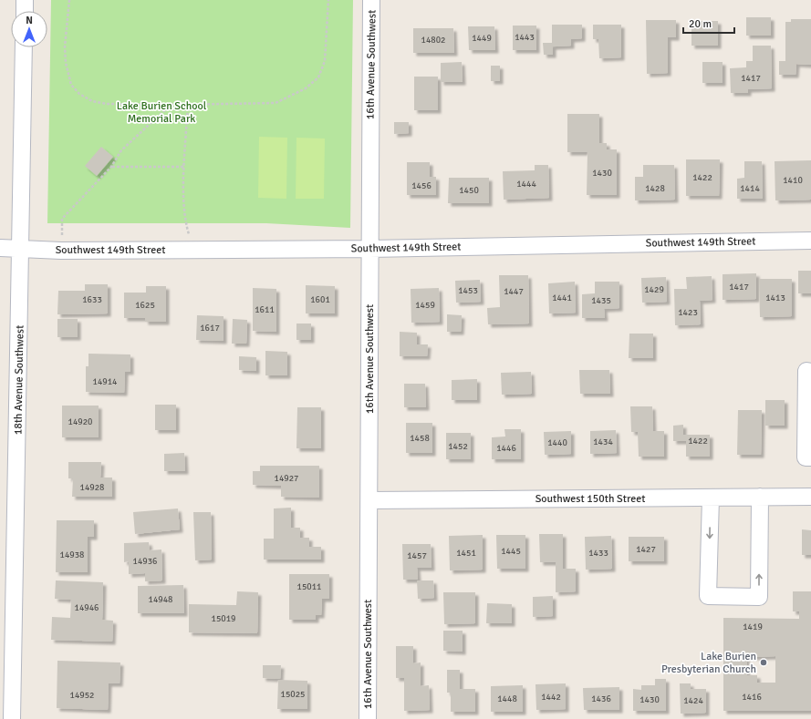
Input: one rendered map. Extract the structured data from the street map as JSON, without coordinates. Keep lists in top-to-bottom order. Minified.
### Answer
{"streets":{"street":["16th Avenue Southwest","Southwest 149th Street","18th Avenue Southwest","Southwest 150th Street"]},"crossings":[["16th Avenue Southwest","Southwest 149th Street"],["16th Avenue Southwest","Southwest 150th Street"],["Southwest 149th Street","18th Avenue Southwest"]],"parks":["Lake Burien School Memorial Park"],"places":["Lake Burien Presbyterian Church"],"house_numbers":["1443","1449","14802","1417","1430","1422","1410","1444","1456","1428","1414","1450","1417","1429","1453","1447","1441","1413","1633","1601","1435","1625","1459","1611","1423","1617","14914","14920","1458","1422","1434","1440","1452","1446","14927","14928","1427","1445","1451","1433","14938","1457","14936","15011","14948","14946","15019","1419","15025","14952","1442","1416","1448","1436","1430","1424"],"scale_bar":"20 m","north":"top"}
